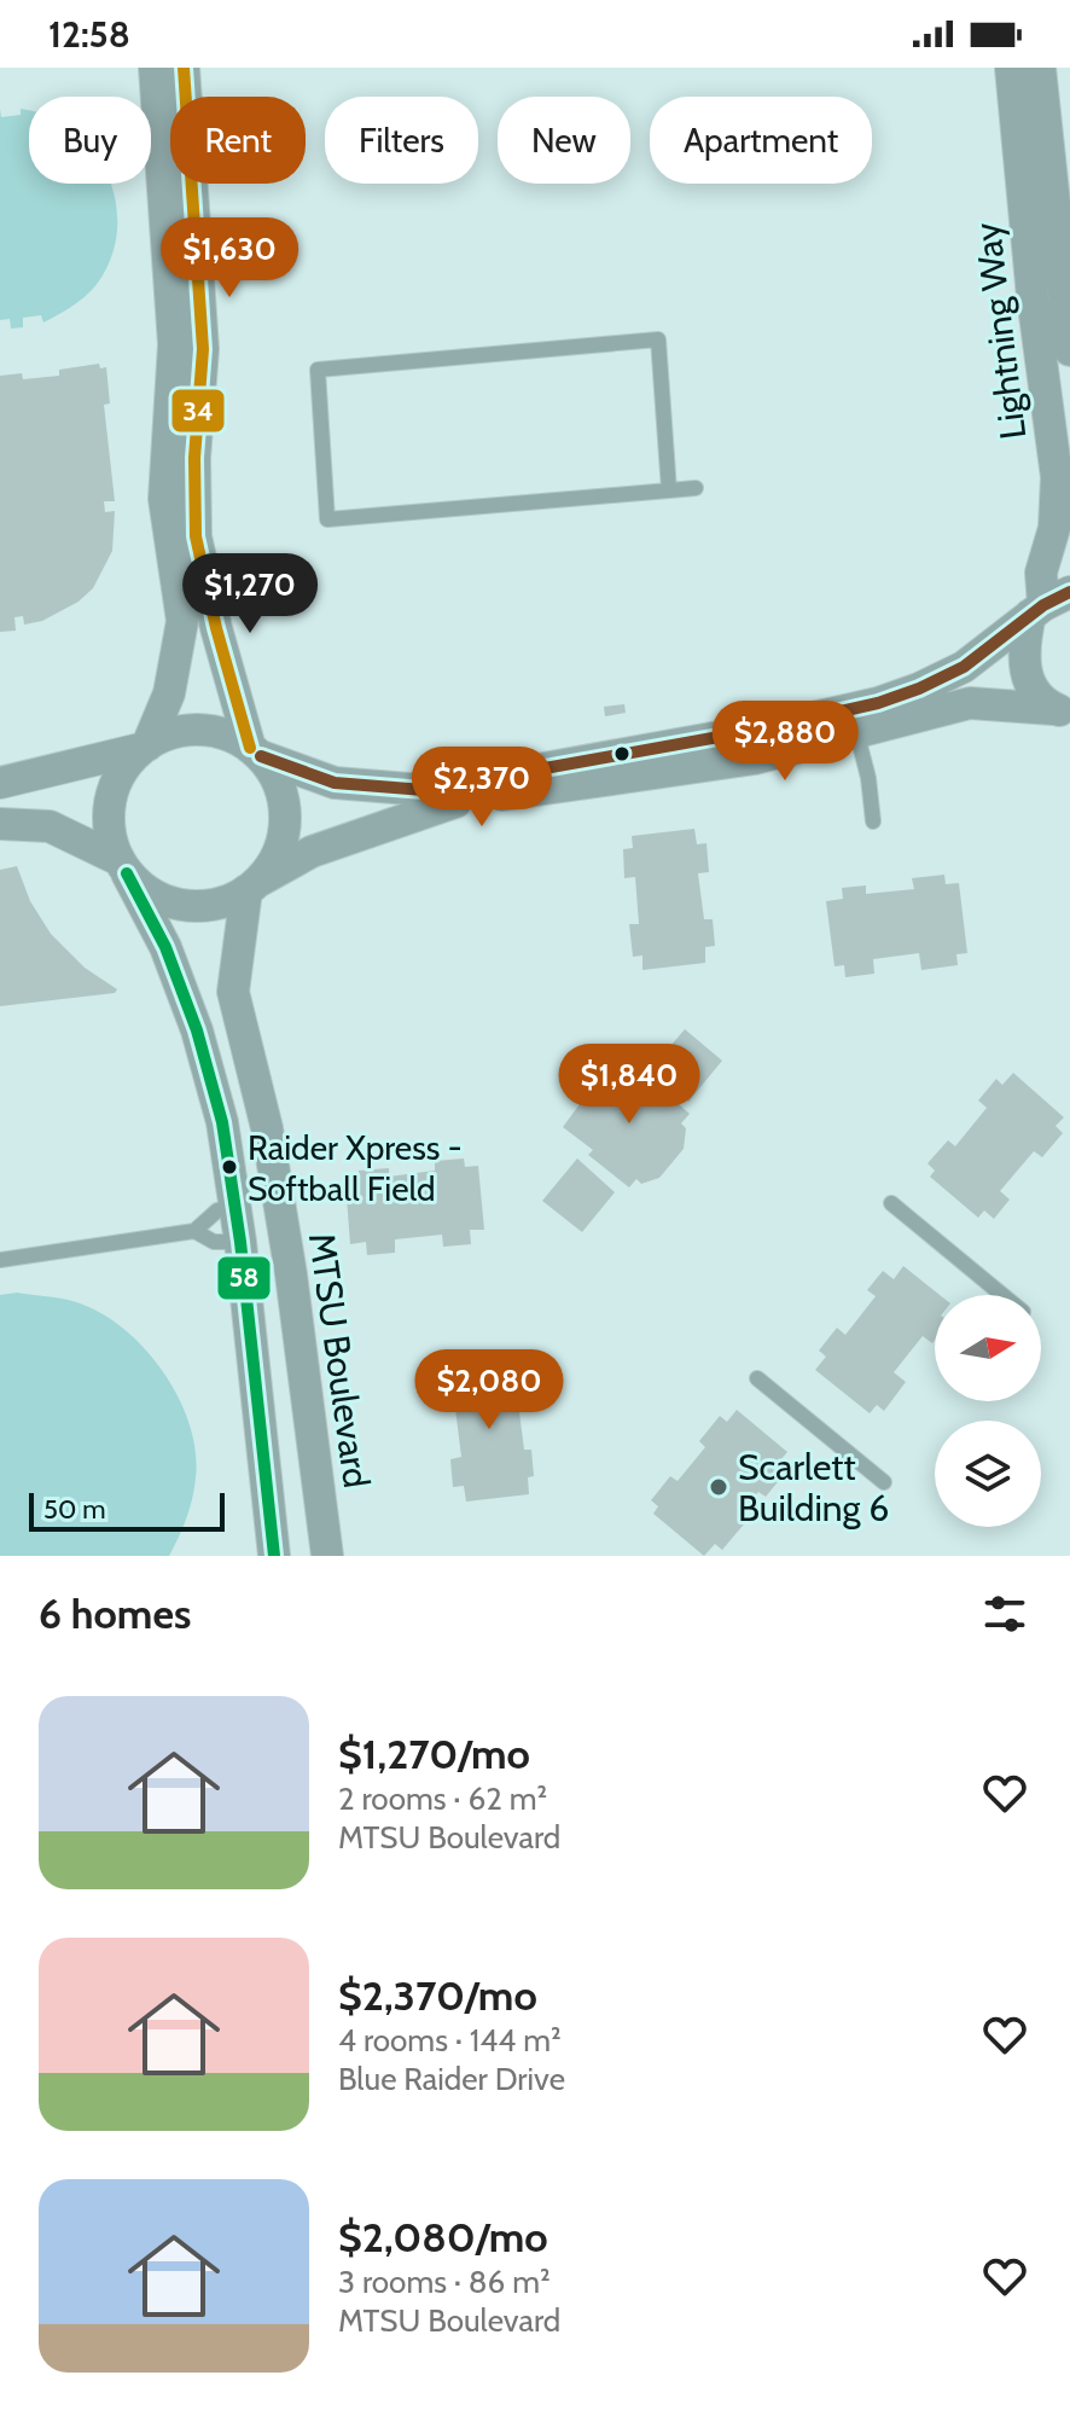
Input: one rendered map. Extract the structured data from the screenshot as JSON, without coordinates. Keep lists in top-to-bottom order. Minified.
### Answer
{"streets":{"street":["Lightning Way","MTSU Boulevard"]},"places":["Raider Xpress - Softball Field","Scarlett Building 6"],"lines":["transit line 34","transit line 58"],"scale_bar":"50 m","north":"right","page":{"status":"12:58","chip":["Buy","Rent","Filters","New","Apartment"],"price":["$1,630","$1,270","$2,880","$2,370","$1,840","$2,080"],"scale":"50 m","heading":"6 homes","list":[{"name":"$1,270/mo","note":"2 rooms · 62 m² · MTSU Boulevard"},{"name":"$2,370/mo","note":"4 rooms · 144 m² · Blue Raider Drive"},{"name":"$2,080/mo","note":"3 rooms · 86 m² · MTSU Boulevard"}]}}
